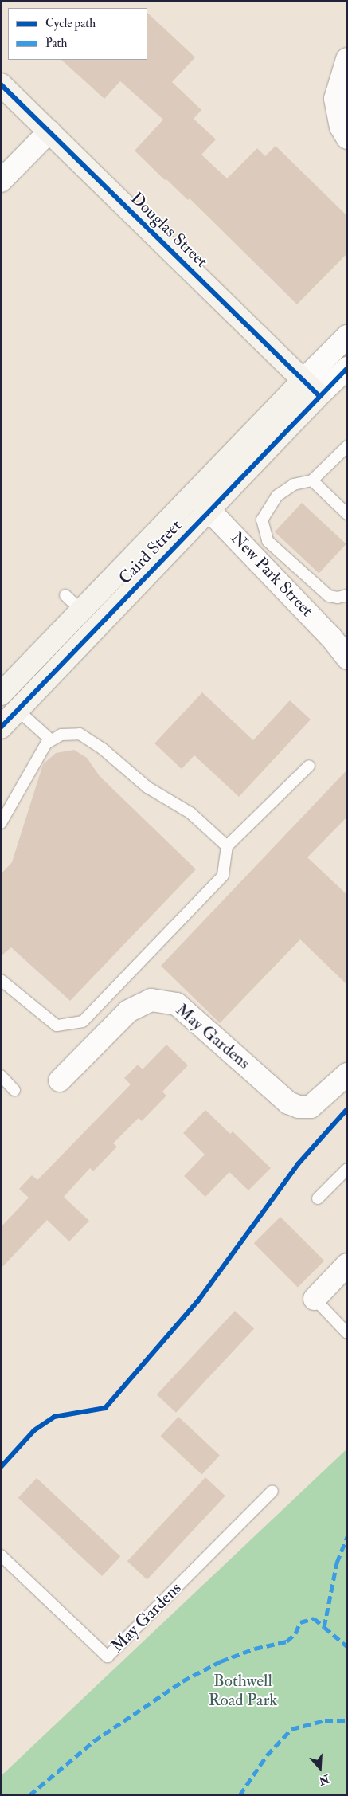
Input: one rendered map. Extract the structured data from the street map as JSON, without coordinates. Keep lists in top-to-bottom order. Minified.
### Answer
{"streets":{"street":["Douglas Street","Caird Street","New Park Street","May Gardens"]},"crossings":[["Douglas Street","Caird Street"],["Caird Street","New Park Street"]],"parks":["Bothwell Road Park"],"legend":["Cycle path","Path"],"north":"bottom"}
